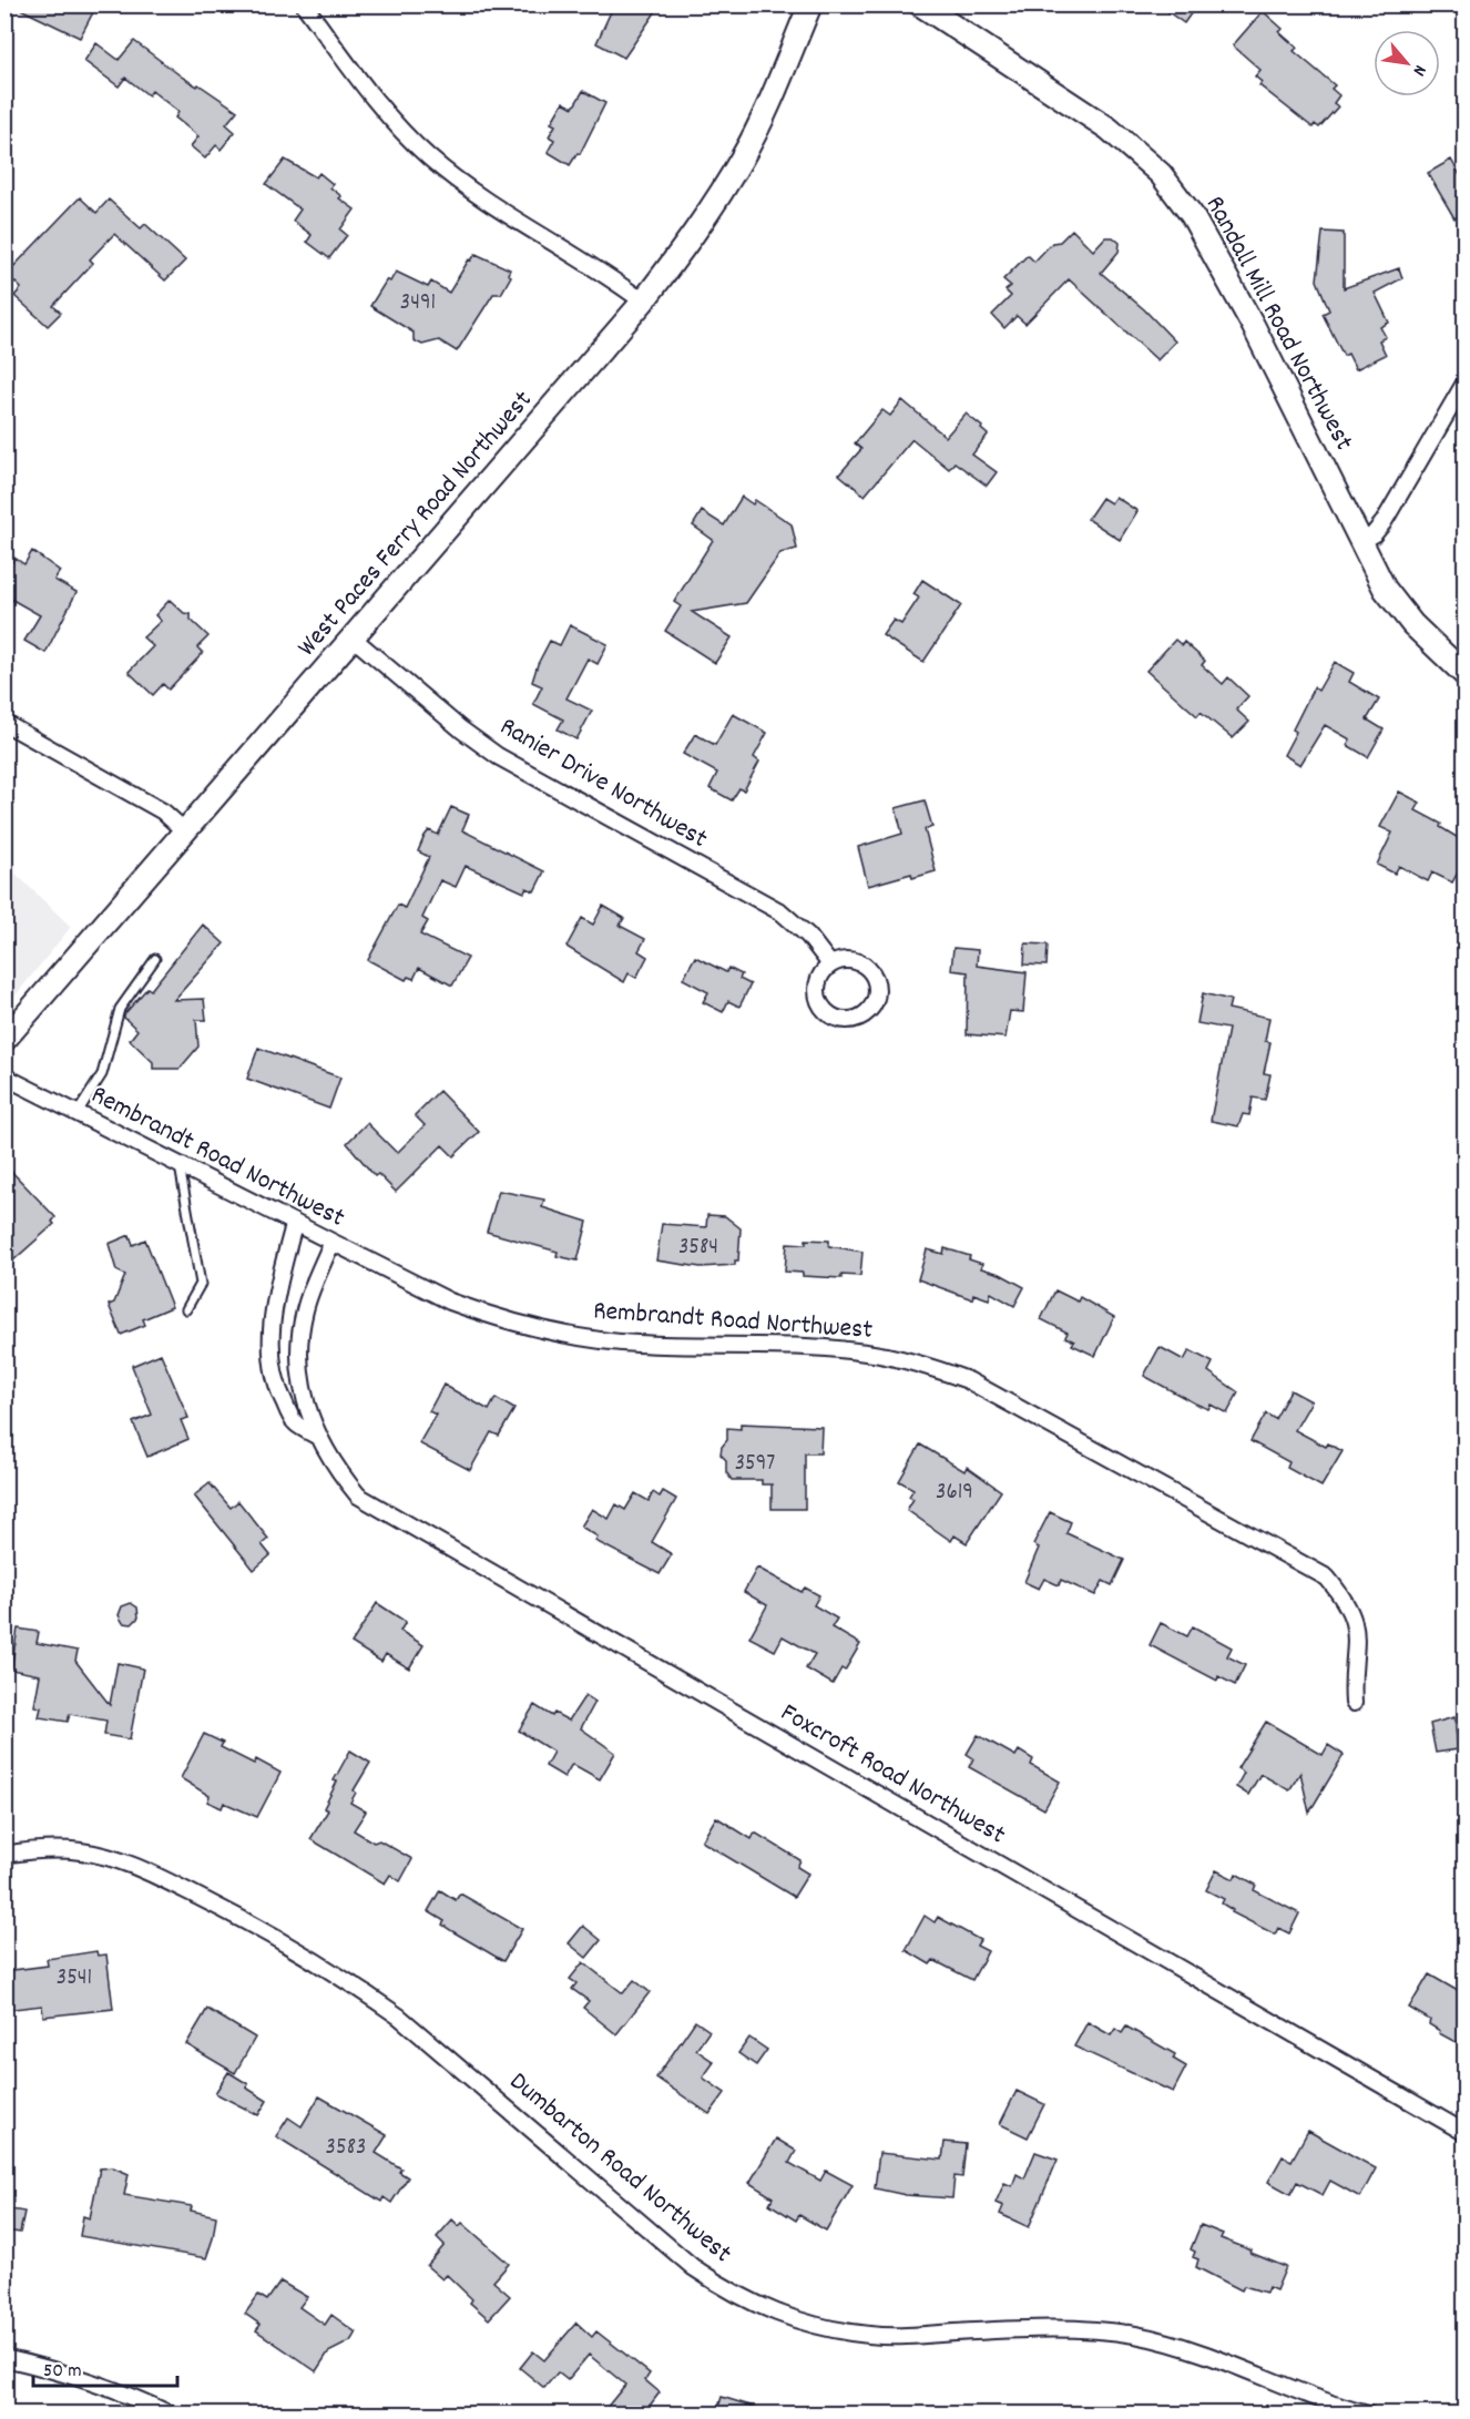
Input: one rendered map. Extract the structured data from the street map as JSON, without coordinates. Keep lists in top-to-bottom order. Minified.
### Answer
{"streets":{"main road":["Randall Mill Road Northwest","West Paces Ferry Road Northwest"],"street":["Ranier Drive Northwest","Rembrandt Road Northwest","Foxcroft Road Northwest","Dumbarton Road Northwest"]},"crossings":[["West Paces Ferry Road Northwest","Ranier Drive Northwest"],["Rembrandt Road Northwest","Foxcroft Road Northwest"]],"house_numbers":["3491","3584","3597","3619","3541","3583"],"scale_bar":"50 m","north":"bottom right"}
